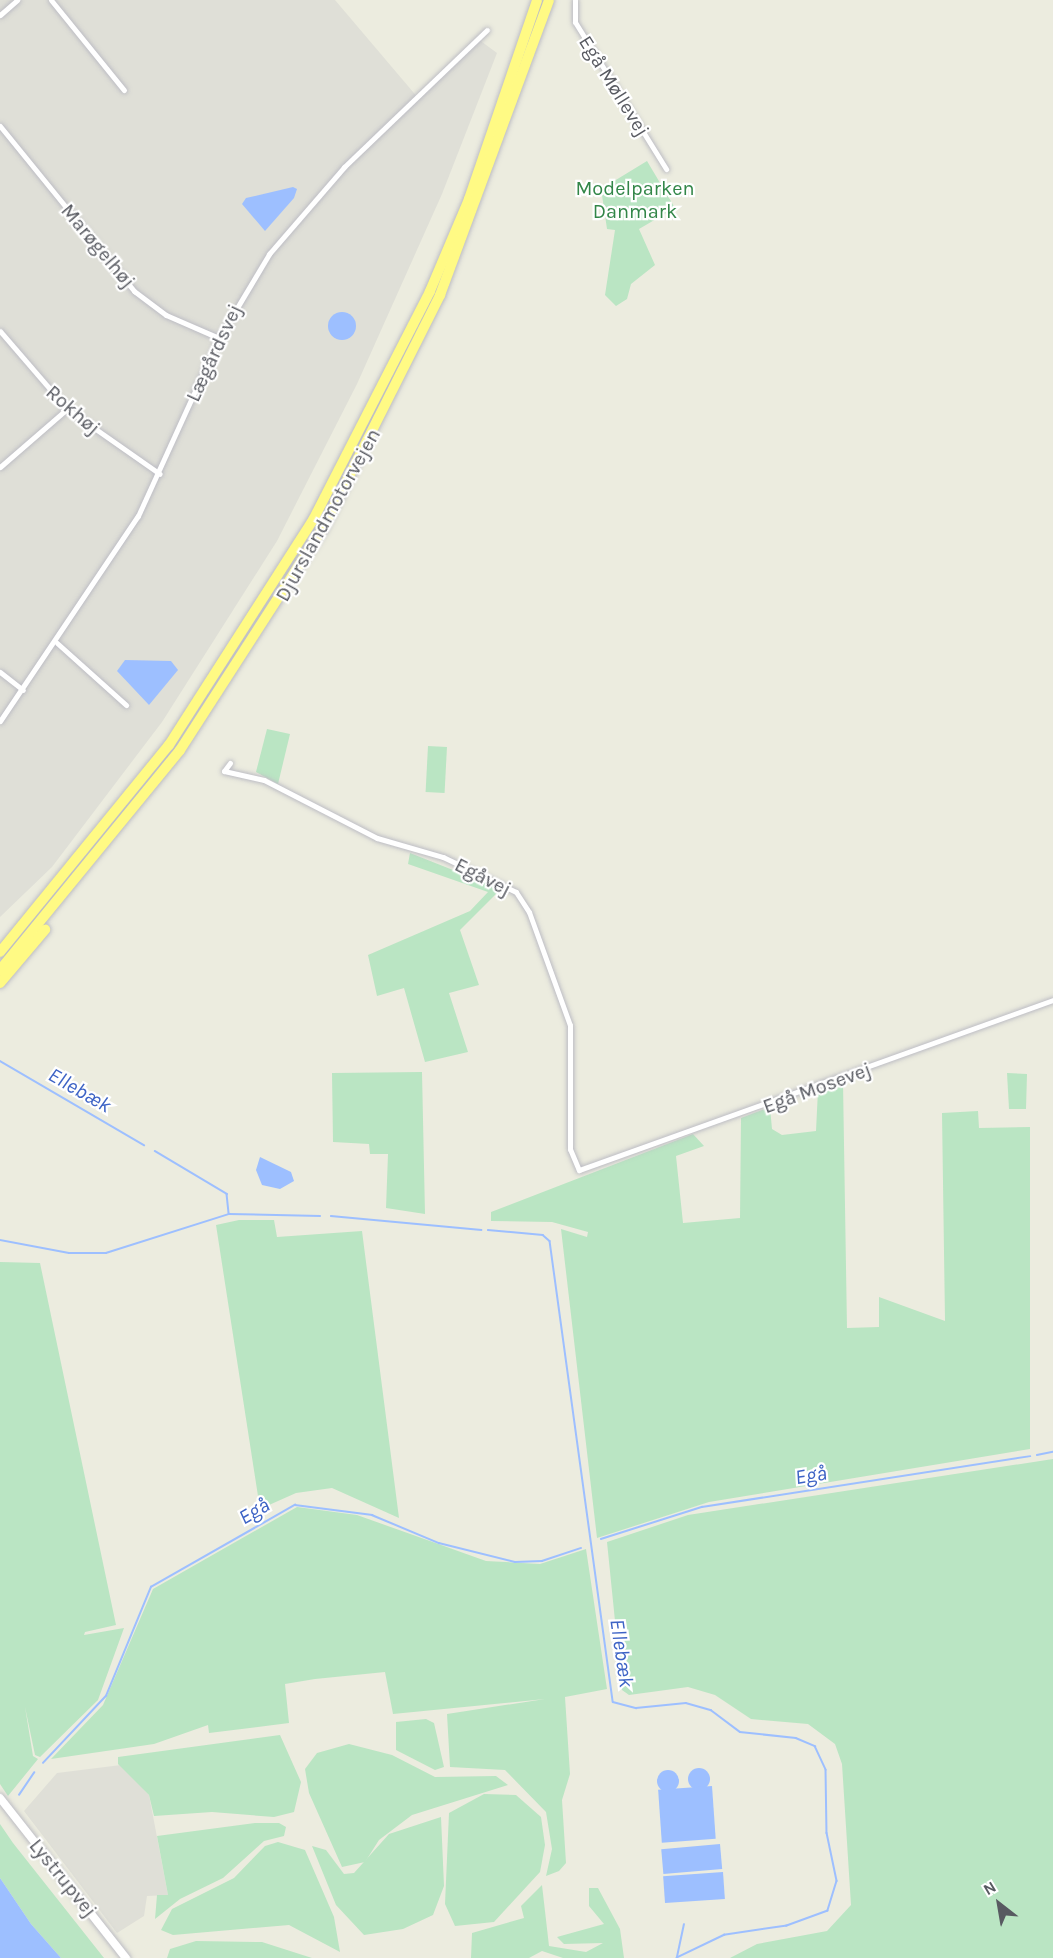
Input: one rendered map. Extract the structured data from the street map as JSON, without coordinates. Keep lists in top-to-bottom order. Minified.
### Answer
{"streets":{"highway":["Djurslandmotorvejen"],"street":["Egå Møllevej","Marøgelhøj","Lægårdsvej","Rokhøj","Egåvej","Egå Mosevej","Lystrupvej"]},"crossings":[["Marøgelhøj","Lægårdsvej"],["Lægårdsvej","Rokhøj"],["Egåvej","Egå Mosevej"]],"water":["Ellebæk","Egå"],"parks":["Modelparken Danmark"],"north":"top left"}
